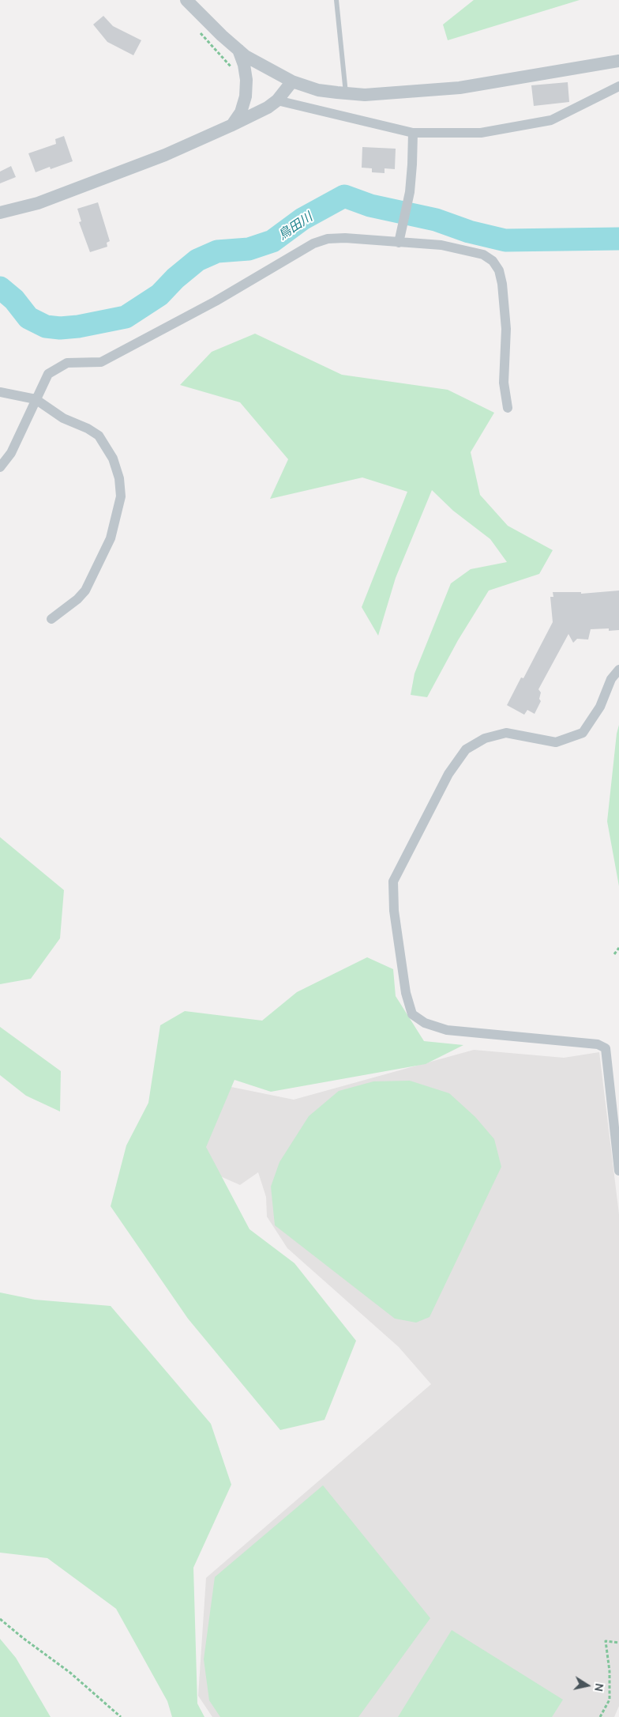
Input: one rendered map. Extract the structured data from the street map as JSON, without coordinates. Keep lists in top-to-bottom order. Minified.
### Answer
{"water":["鳥田川"],"north":"right"}
